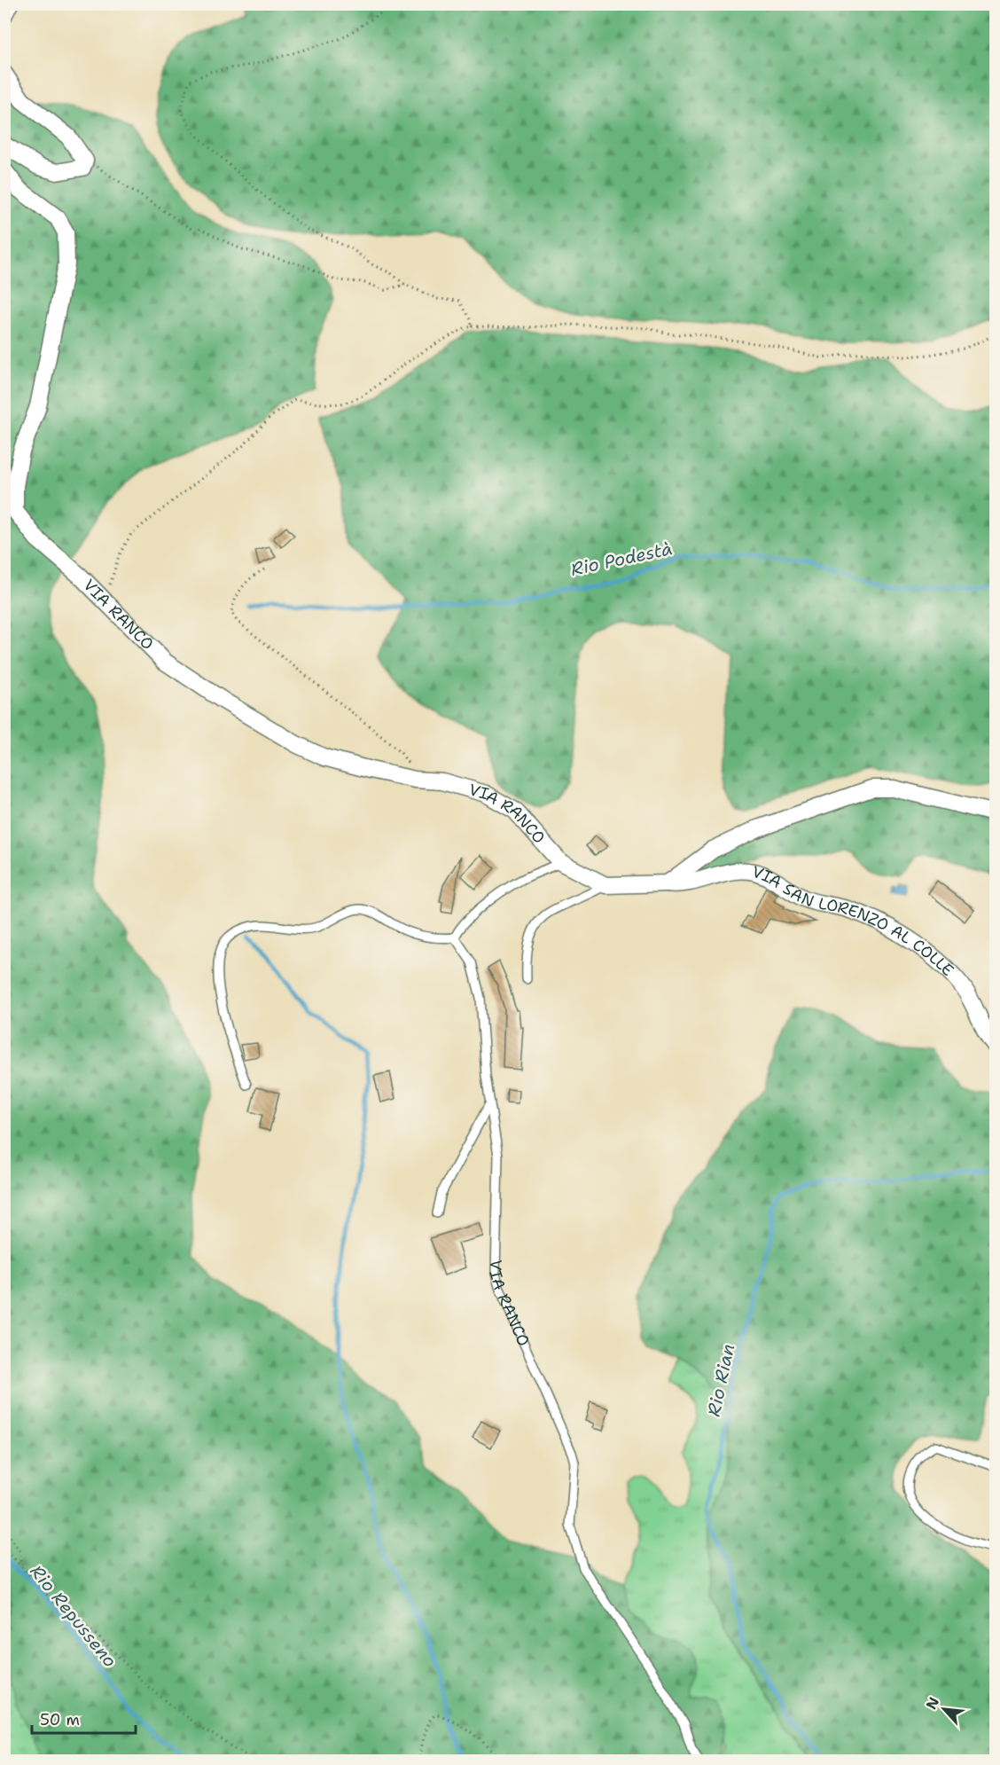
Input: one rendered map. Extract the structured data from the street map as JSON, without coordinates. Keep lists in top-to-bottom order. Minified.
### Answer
{"streets":{"street":["VIA RANCO","VIA SAN LORENZO AL COLLE"]},"crossings":[["VIA RANCO","VIA SAN LORENZO AL COLLE"]],"water":["Rio Podestà","Rio Rian","Rio Repusseno"],"scale_bar":"50 m","north":"top left"}
